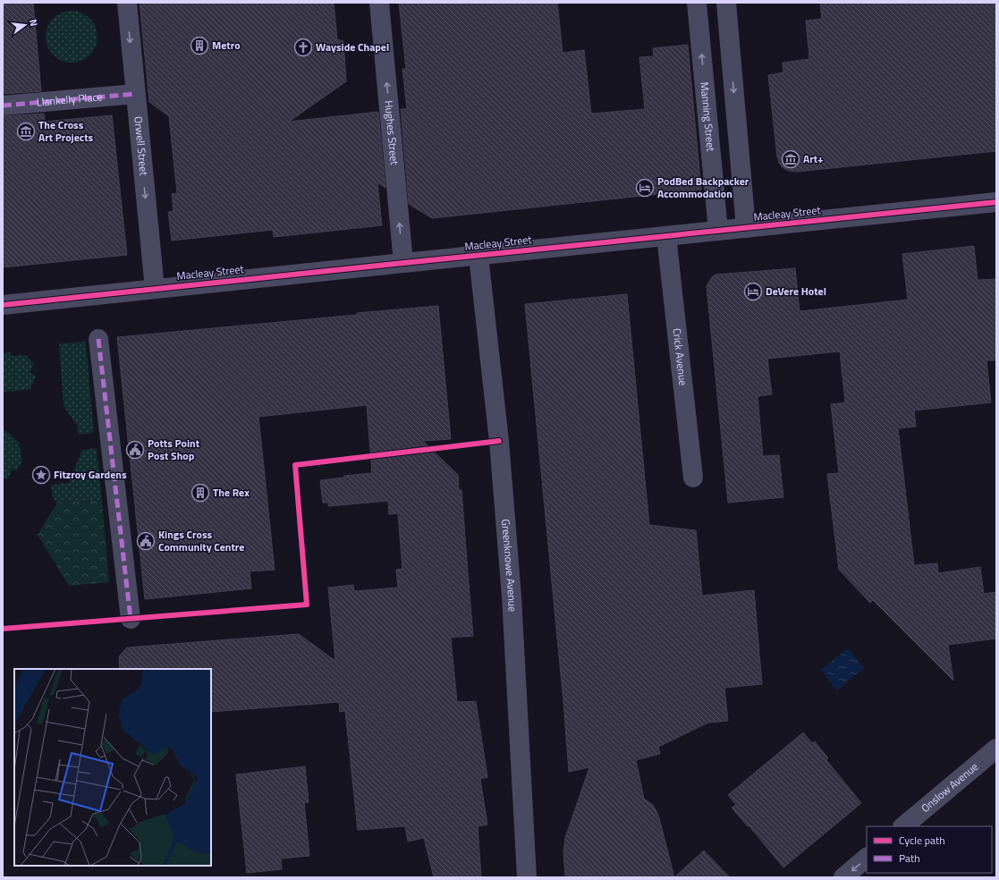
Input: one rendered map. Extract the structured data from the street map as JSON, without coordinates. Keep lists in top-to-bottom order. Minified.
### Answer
{"streets":{"street":["Llankelly Place","Manning Street","Hughes Street","Orwell Street","Macleay Street","Crick Avenue","Greenknowe Avenue","Onslow Avenue"]},"crossings":[["Llankelly Place","Orwell Street"],["Manning Street","Macleay Street"],["Hughes Street","Macleay Street"],["Orwell Street","Macleay Street"],["Macleay Street","Crick Avenue"],["Macleay Street","Greenknowe Avenue"]],"one_way":["Hughes Street","Orwell Street"],"places":{"building":["Metro","The Rex"],"church":["Wayside Chapel"],"museum":["The Cross Art Projects","Art+"],"hotel":["PodBed Backpacker Accommodation","DeVere Hotel"],"public building":["Potts Point Post Shop","Kings Cross Community Centre"],"place":["Fitzroy Gardens"]},"legend":["Cycle path","Path"],"north":"right"}
